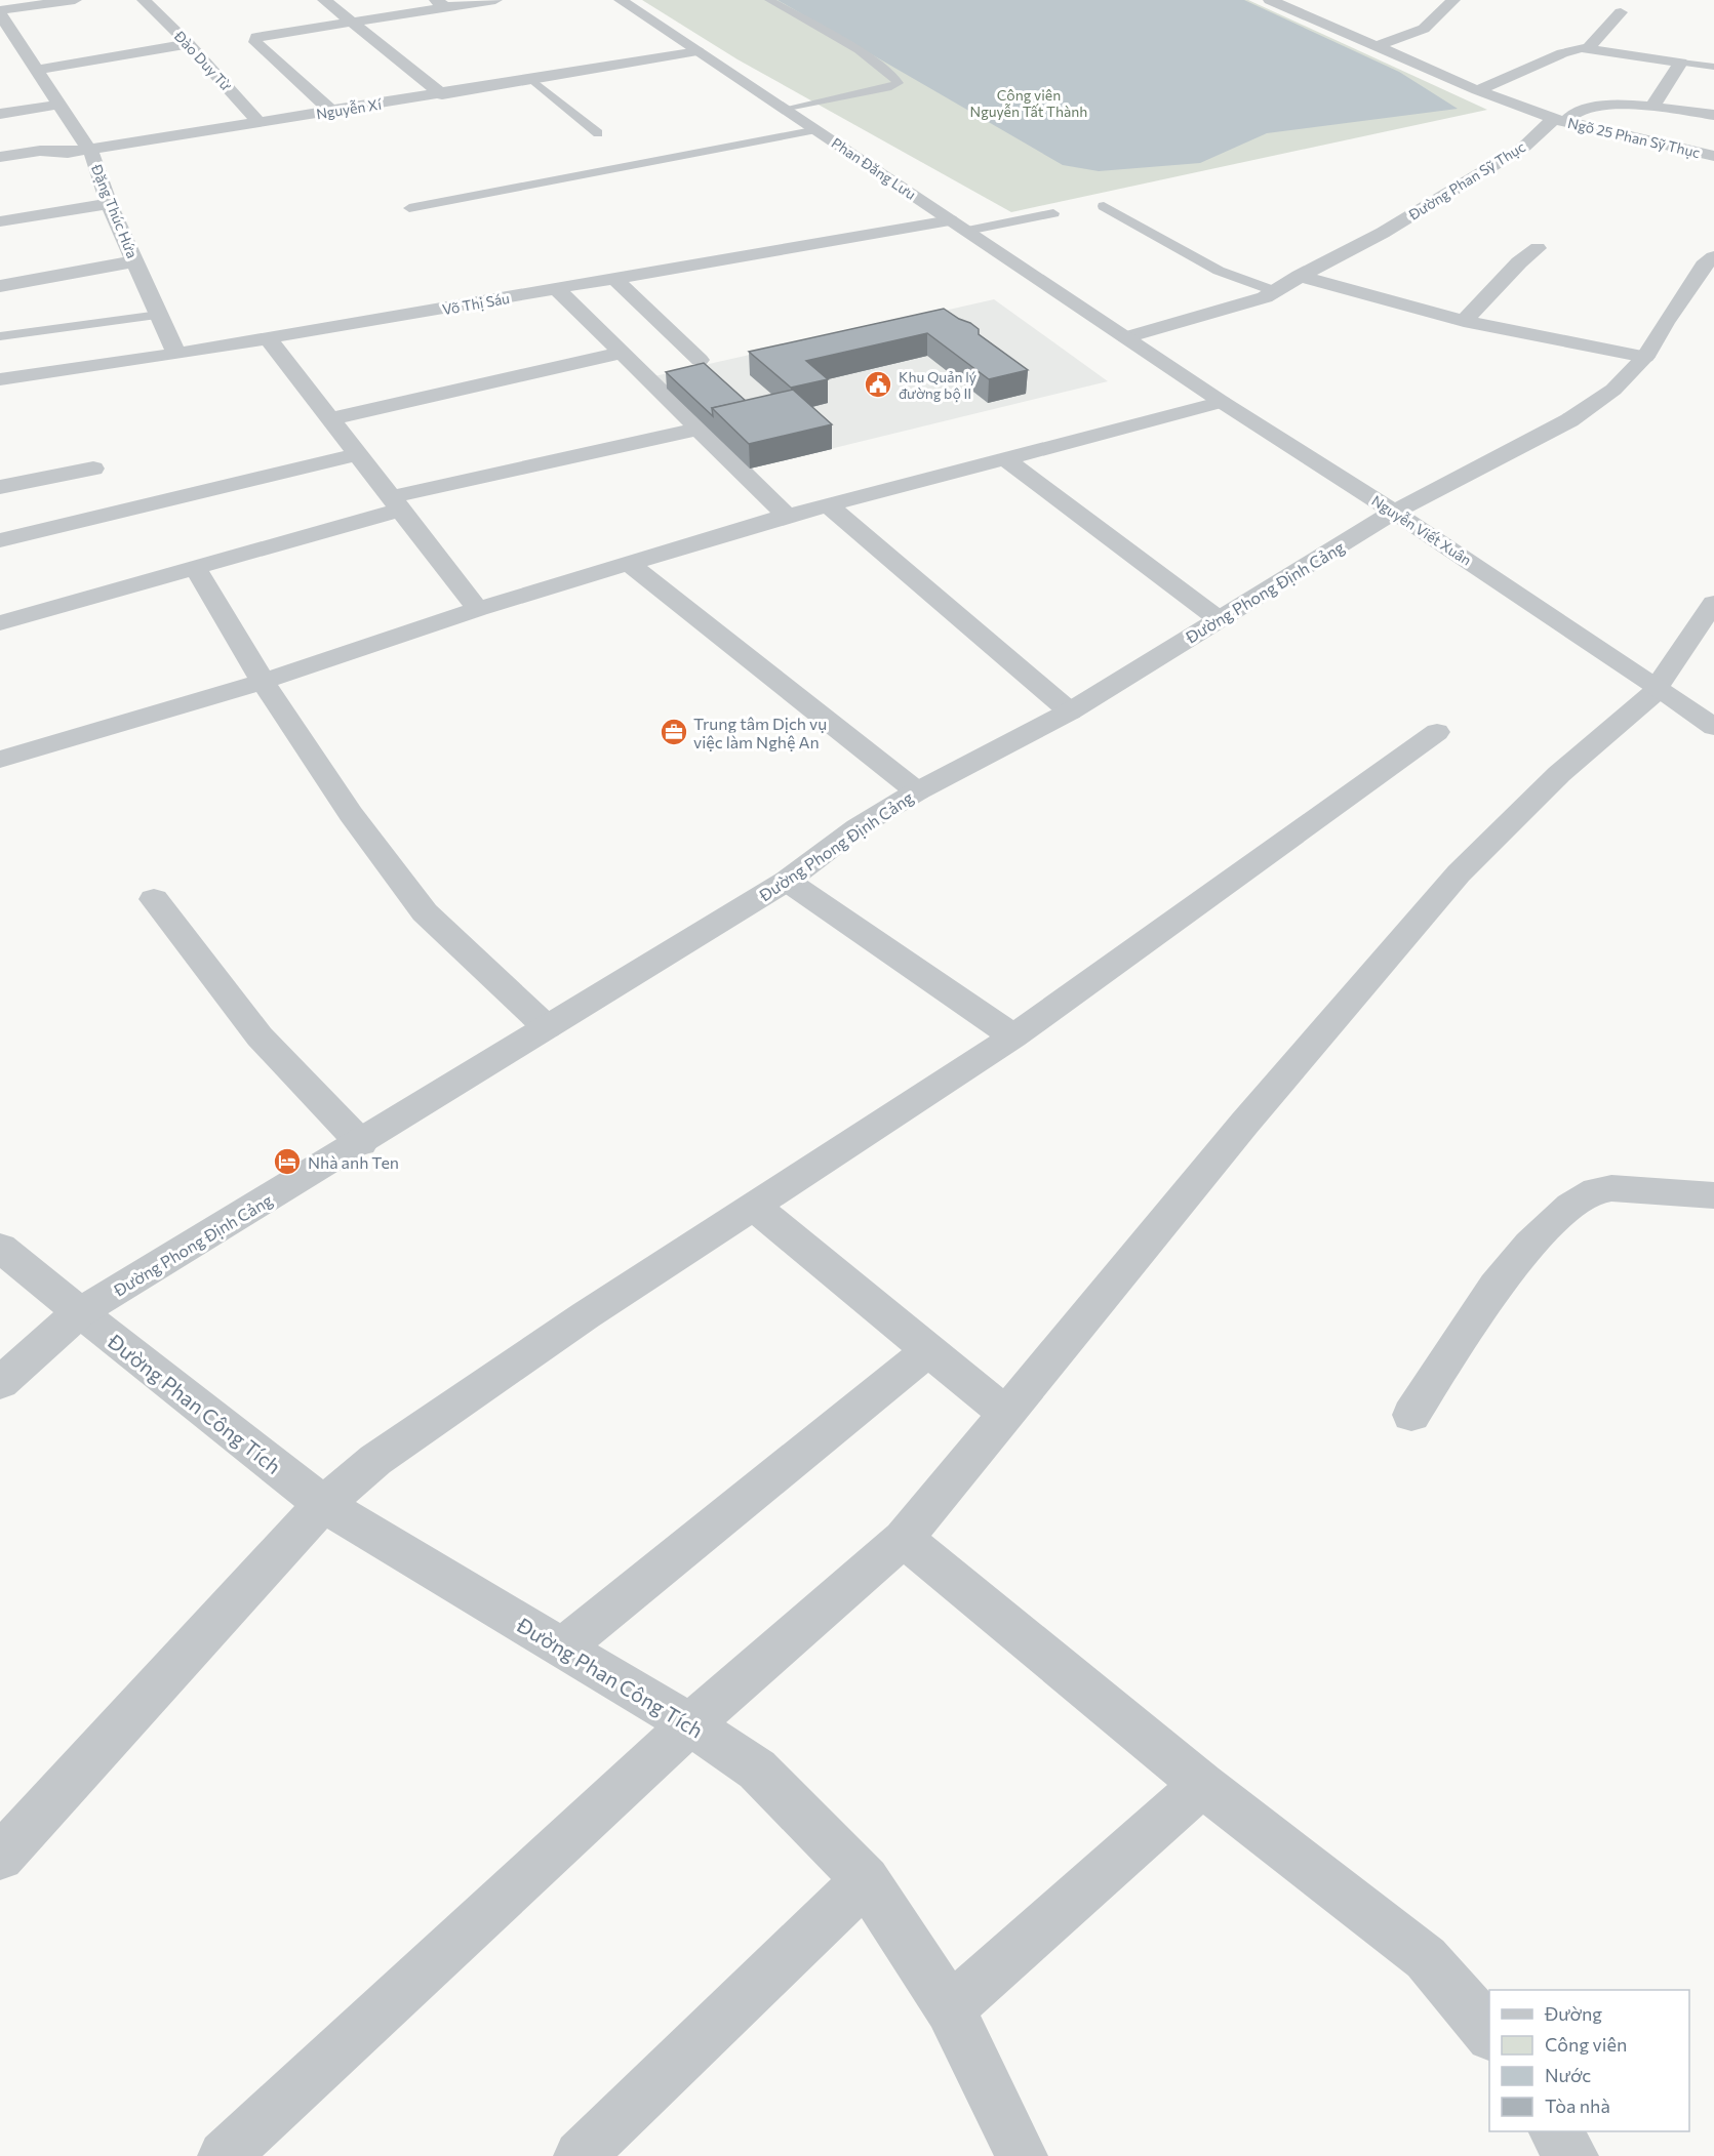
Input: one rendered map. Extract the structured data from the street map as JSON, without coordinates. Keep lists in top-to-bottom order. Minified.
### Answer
{"streets":{"street":["Đào Duy Từ","Nguyễn Xí","Ngõ 25 Phan Sỹ Thục","Phan Đăng Lưu","Đường Phan Sỹ Thục","Đặng Thúc Hứa","Võ Thị Sáu","Nguyễn Viết Xuân","Đường Phong Định Cảng","Đường Phan Công Tích"]},"crossings":[["Đào Duy Từ","Nguyễn Xí"],["Nguyễn Xí","Phan Đăng Lưu"],["Nguyễn Xí","Đặng Thúc Hứa"],["Ngõ 25 Phan Sỹ Thục","Đường Phan Sỹ Thục"],["Phan Đăng Lưu","Đường Phan Sỹ Thục"],["Phan Đăng Lưu","Võ Thị Sáu"],["Phan Đăng Lưu","Nguyễn Viết Xuân"],["Đường Phan Sỹ Thục","Nguyễn Viết Xuân"],["Đặng Thúc Hứa","Võ Thị Sáu"],["Nguyễn Viết Xuân","Đường Phong Định Cảng"],["Đường Phong Định Cảng","Đường Phan Công Tích"]],"parks":["Công viên Nguyễn Tất Thành"],"places":{"public building":["Khu Quản lý đường bộ II"],"office":["Trung tâm Dịch vụ việc làm Nghệ An"],"hotel":["Nhà anh Ten"]},"legend":["Đường","Công viên","Nước","Tòa nhà"]}
